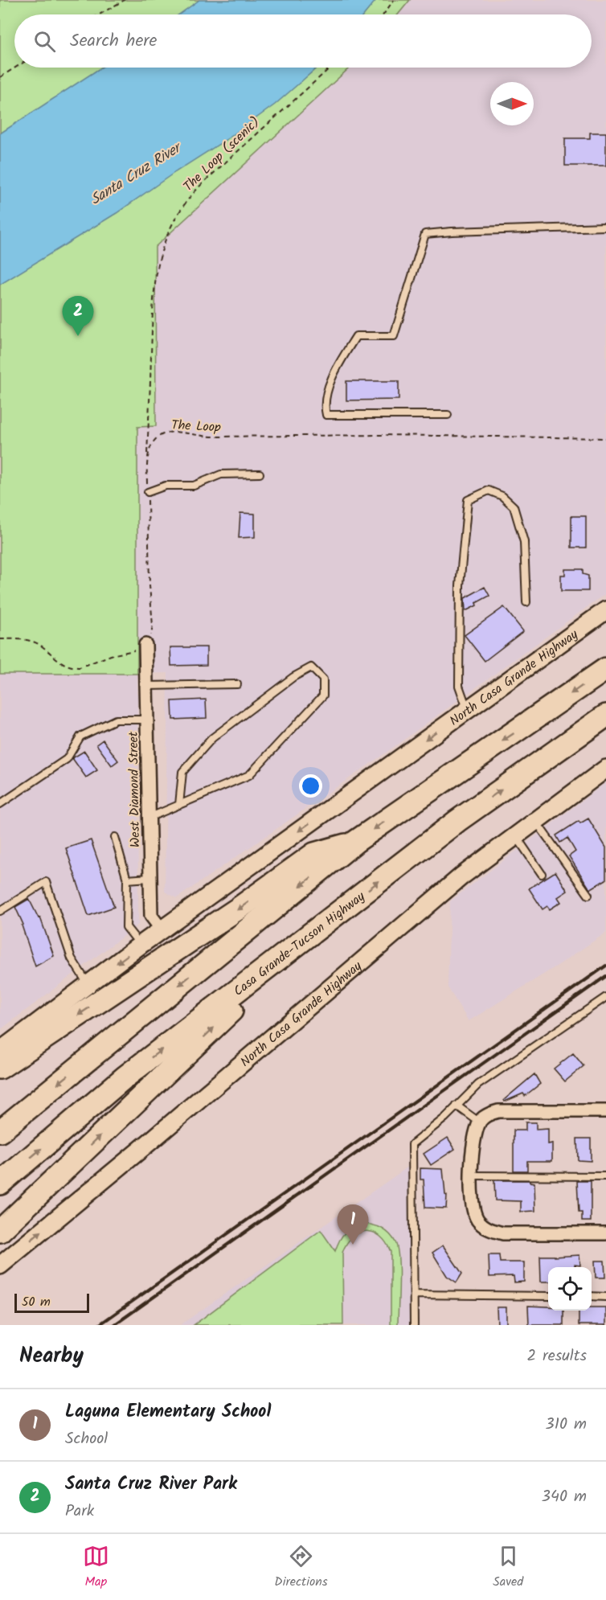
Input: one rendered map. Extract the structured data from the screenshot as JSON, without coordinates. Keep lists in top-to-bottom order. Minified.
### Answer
{"streets":{"highway":["Casa Grande-Tucson Highway"],"main road":["North Casa Grande Highway"],"street":["West Diamond Street"],"path":["The Loop (scenic)","The Loop"]},"crossings":[["The Loop (scenic)","The Loop"],["The Loop","West Diamond Street"],["North Casa Grande Highway","West Diamond Street"]],"water":["Santa Cruz River"],"scale_bar":"50 m","north":"right","page":{"search":"Search here","pins":["2","1"],"scale":"50 m","heading":["Nearby","2 results"],"list":[{"mark":"1","name":"Laguna Elementary School","note":"School","value":"310 m"},{"mark":"2","name":"Santa Cruz River Park","note":"Park","value":"340 m"}],"nav":["Map","Directions","Saved"]}}
